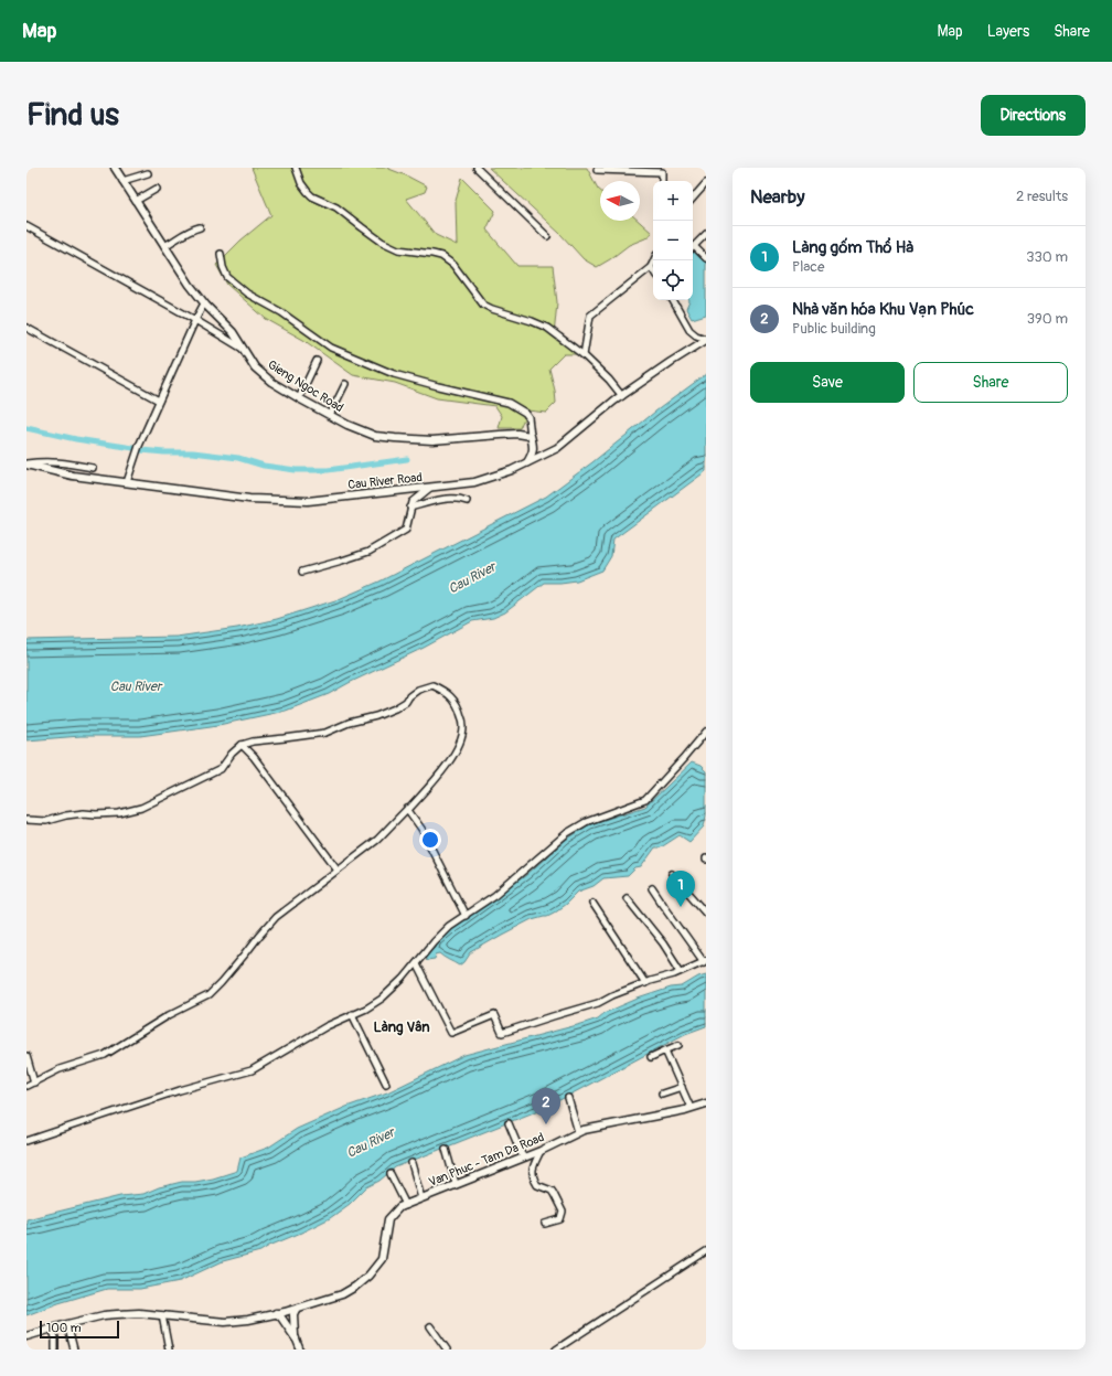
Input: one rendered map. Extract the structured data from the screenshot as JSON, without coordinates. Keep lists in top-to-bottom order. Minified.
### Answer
{"streets":{"main road":["Gieng Ngoc Road","Cau River Road","Van Phuc - Tam Da Road"]},"districts":["Làng Vân"],"water":["Cau River"],"scale_bar":"100 m","north":"left","page":{"header":"Map","nav":["Map","Layers","Share"],"buttons":["Directions",["Save","Share"]],"title":"Find us","heading":["Nearby","2 results"],"map_buttons":["+","−"],"list":[{"mark":"1","name":"Làng gốm Thổ Hà","note":"Place","value":"330 m"},{"mark":"2","name":"Nhà văn hóa Khu Vạn Phúc","note":"Public building","value":"390 m"}],"pins":["1","2"],"scale":"100 m"}}
